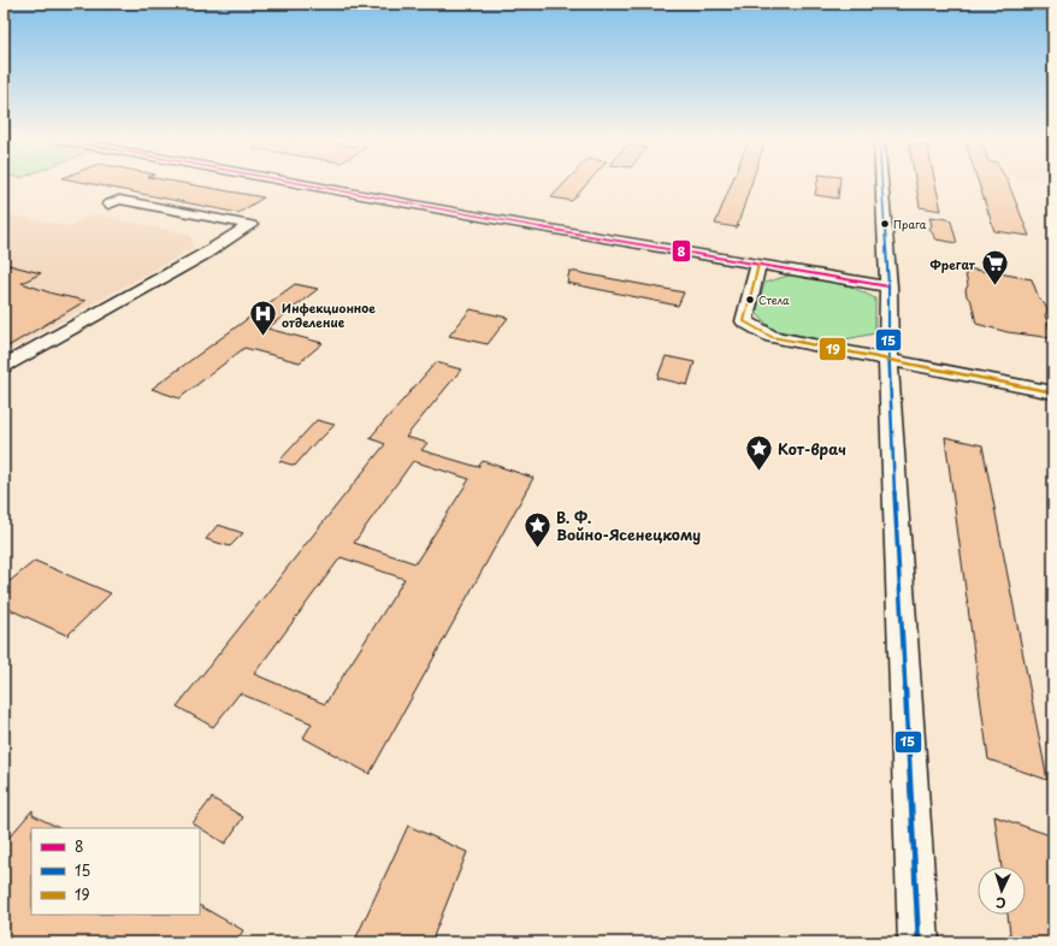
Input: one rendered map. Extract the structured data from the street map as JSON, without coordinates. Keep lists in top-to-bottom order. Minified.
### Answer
{"places":{"other":["Прага","Стела"],"supermarket":["Фрегат"],"hospital":["Инфекционное отделение"],"place":["Кот-врач","В. Ф. Войно-Ясенецкому"]},"lines":["transit line 8","transit line 15","transit line 19"],"legend":["8","15","19"],"north":"bottom"}
